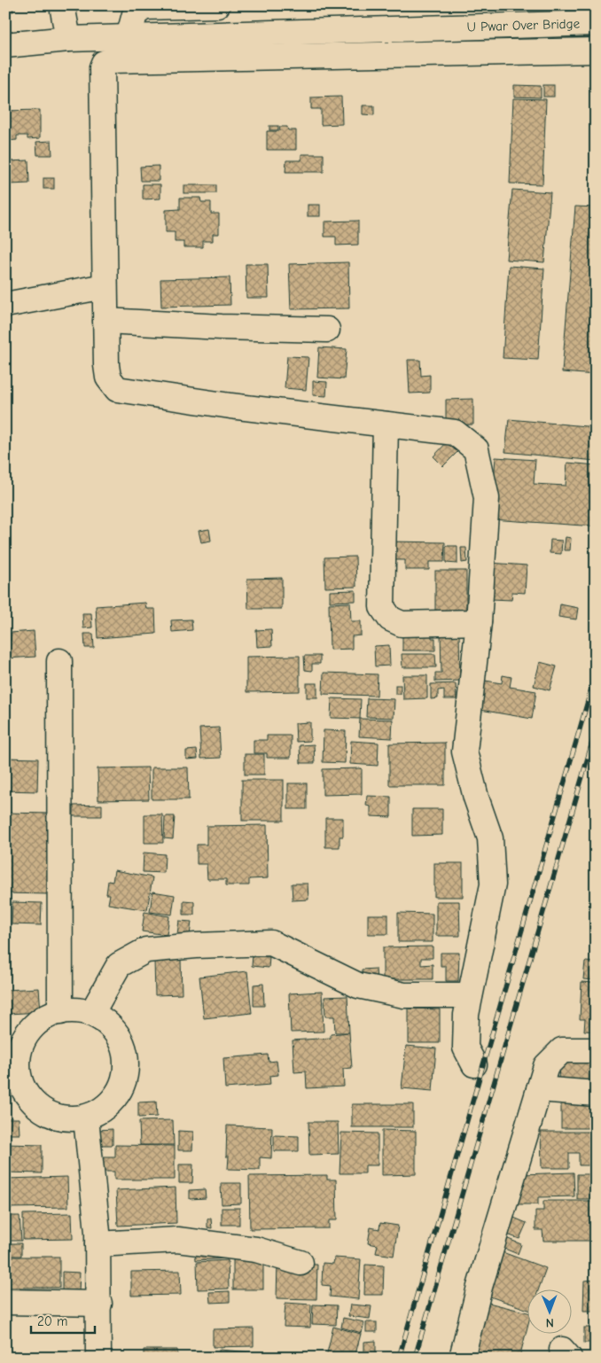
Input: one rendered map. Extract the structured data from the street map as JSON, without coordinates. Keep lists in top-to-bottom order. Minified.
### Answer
{"streets":{"street":["U Pwar Over Bridge"]},"scale_bar":"20 m","north":"bottom"}
